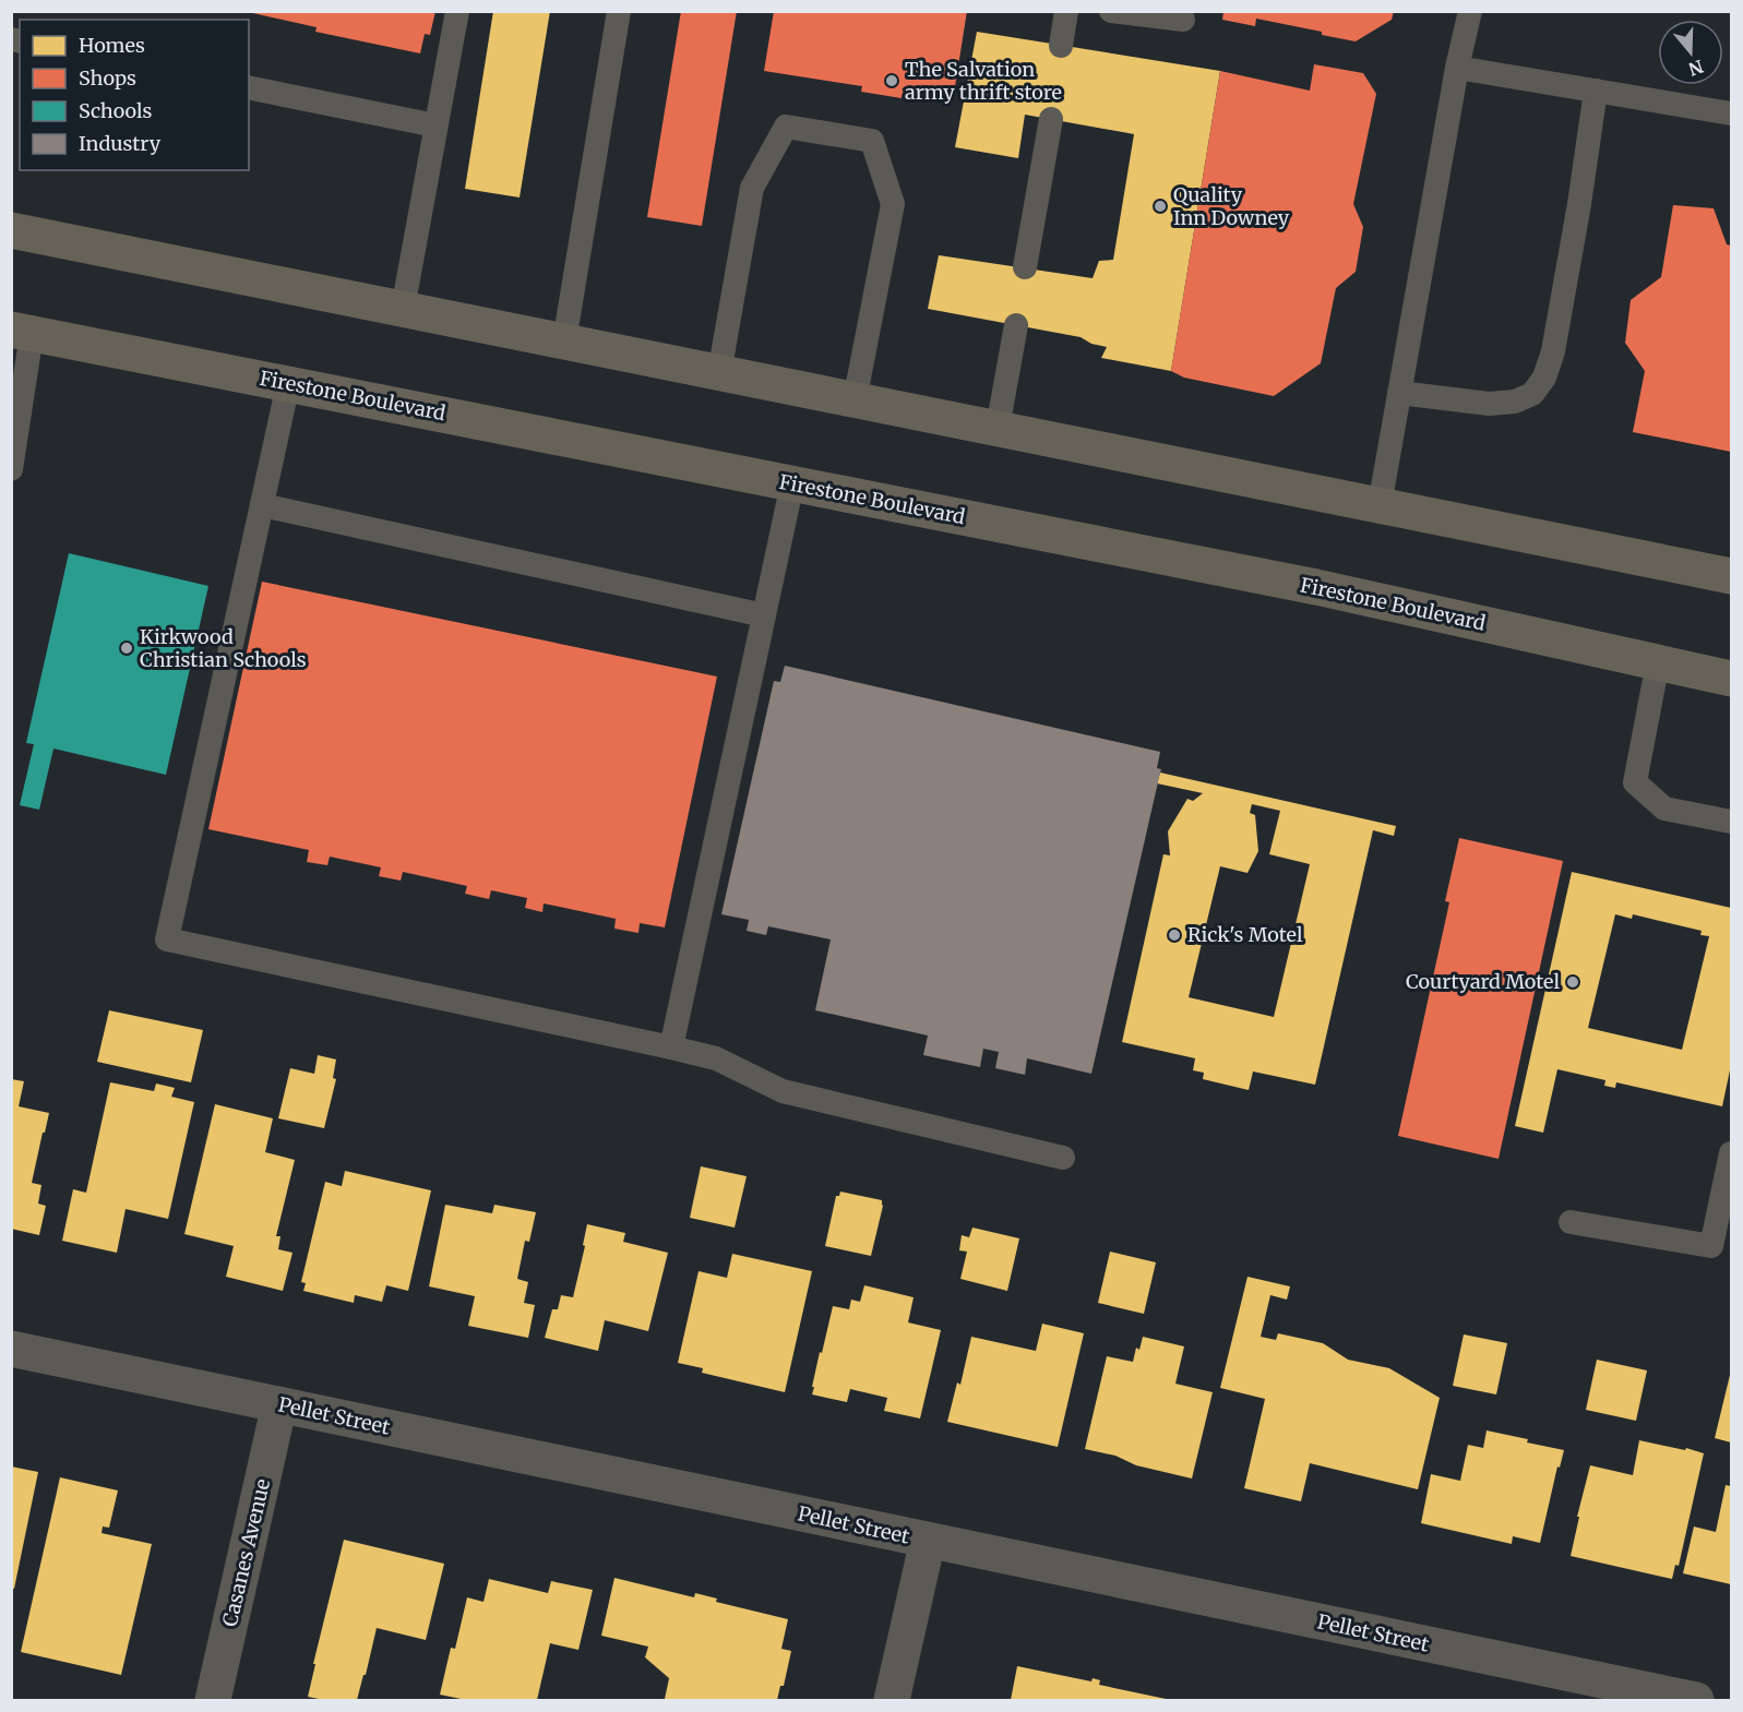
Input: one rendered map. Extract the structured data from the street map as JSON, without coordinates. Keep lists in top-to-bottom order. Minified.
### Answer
{"streets":{"main road":["Firestone Boulevard"],"street":["Pellet Street","Casanes Avenue"]},"crossings":[["Pellet Street","Casanes Avenue"]],"places":["The Salvation army thrift store","Quality Inn Downey","Kirkwood Christian Schools","Rick's Motel","Courtyard Motel"],"legend":["Homes","Shops","Schools","Industry"],"north":"bottom"}
